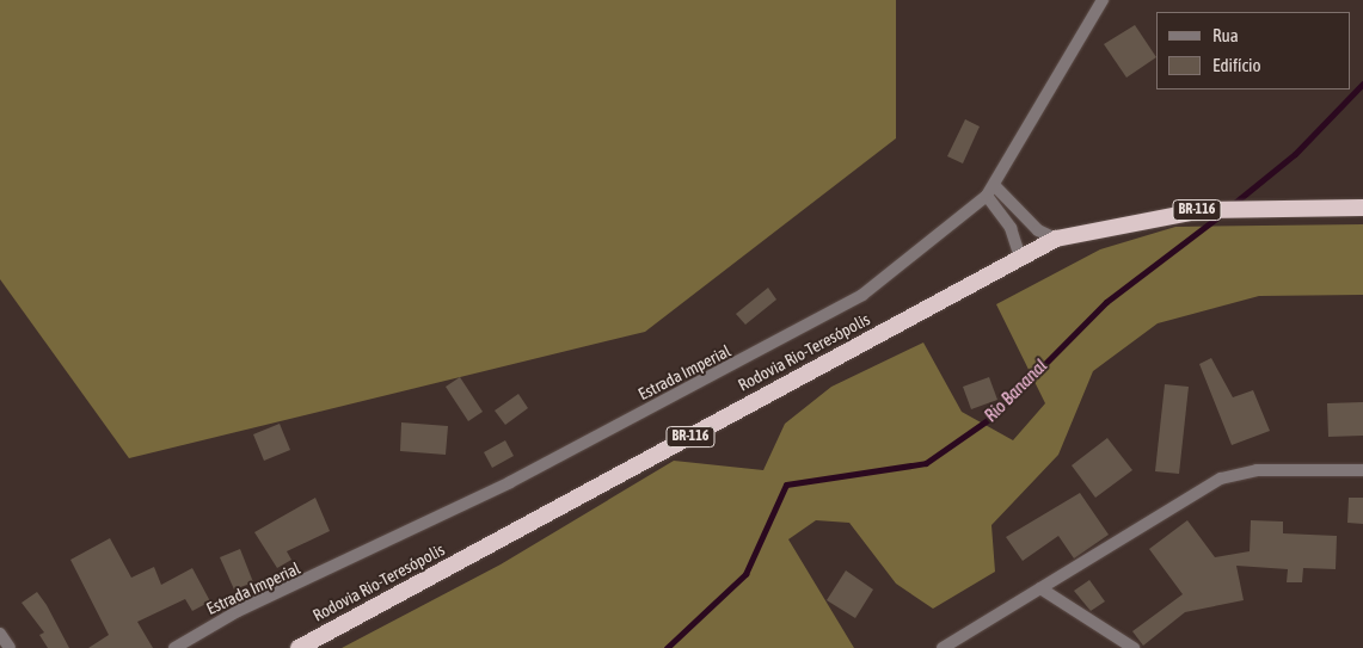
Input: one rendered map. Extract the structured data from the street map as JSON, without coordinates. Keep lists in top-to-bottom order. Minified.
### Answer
{"streets":{"highway":["BR-116","Rodovia Rio-Teresópolis"],"street":["Estrada Imperial"]},"water":["Rio Bananal"],"legend":["Rua","Edifício"]}
